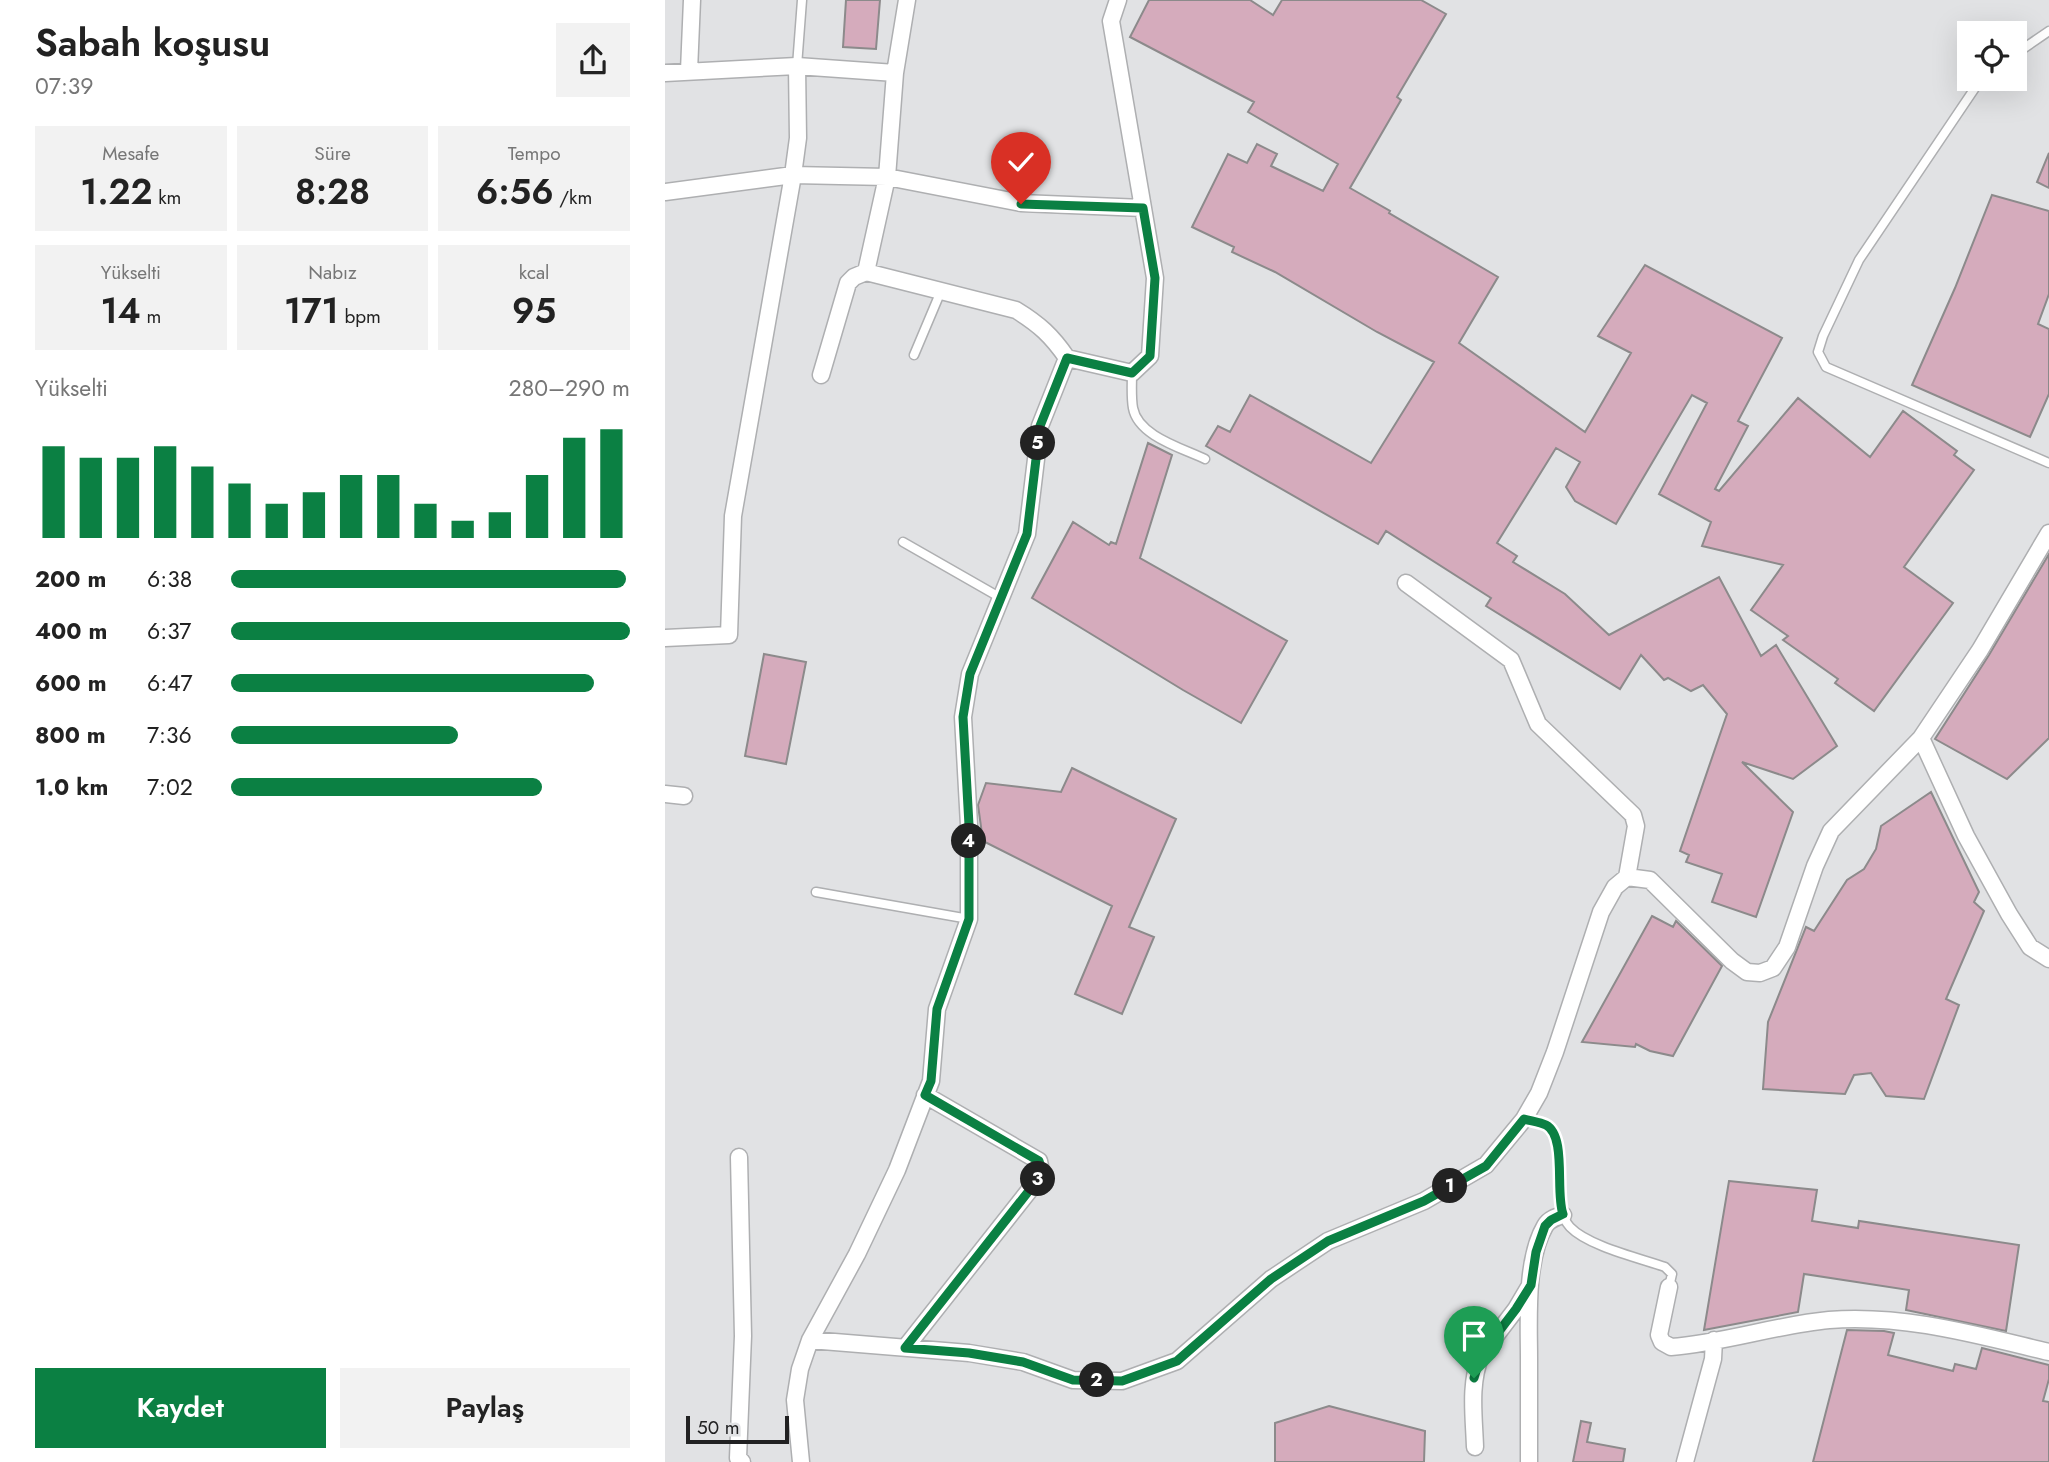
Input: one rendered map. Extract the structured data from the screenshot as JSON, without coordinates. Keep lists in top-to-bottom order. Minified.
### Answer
{"scale_bar":"50 m","page":{"heading":["Sabah koşusu","07:39"],"stats":[["Mesafe","1.22 km"],["Süre","8:28"],["Tempo","6:56 /km"],["Yükselti","14 m"],["Nabız","171 bpm"],["kcal","95"]],"chart":["Yükselti","280–290 m"],"pins":["5","4","3","1","2"],"list":[{"name":"200 m","note":"6:38"},{"name":"400 m","note":"6:37"},{"name":"600 m","note":"6:47"},{"name":"800 m","note":"7:36"},{"name":"1.0 km","note":"7:02"}],"buttons":["Kaydet","Paylaş"],"scale":"50 m"}}
